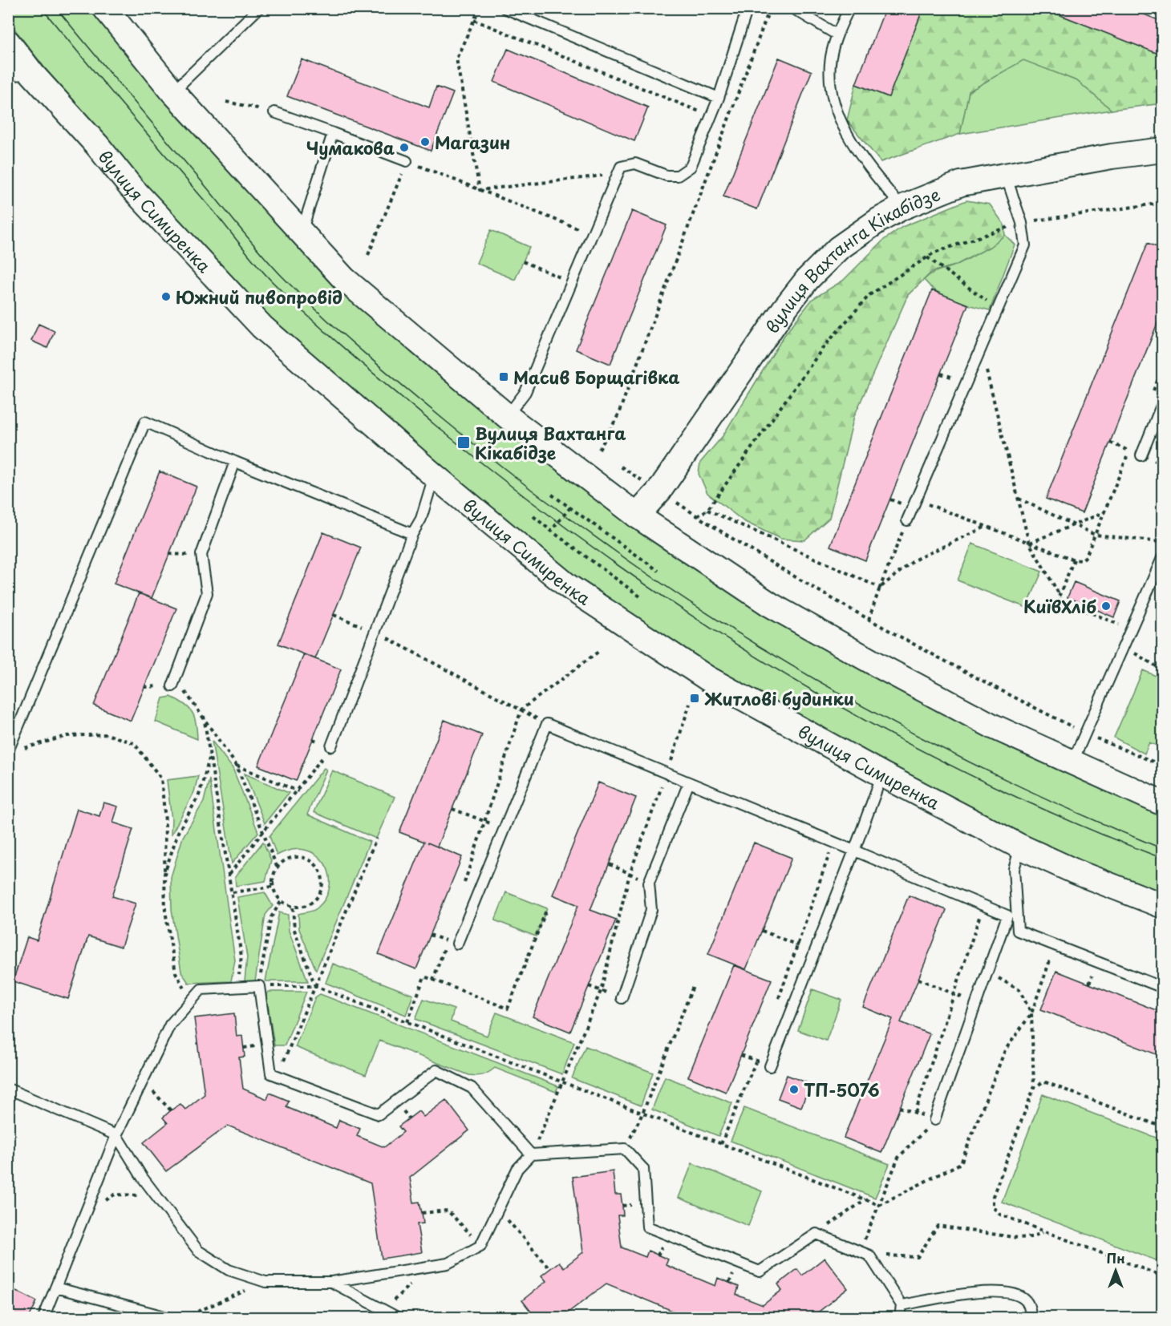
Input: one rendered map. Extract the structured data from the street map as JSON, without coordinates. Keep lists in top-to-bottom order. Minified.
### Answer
{"streets":{"street":["вулиця Симиренка","вулиця Вахтанга Кікабідзе"]},"places":{"other":["Магазин","Чумакова","Южний пивопровід","КиївХліб","ТП-5076"],"transit":["Масив Борщагівка","Вулиця Вахтанга Кікабідзе","Житлові будинки"]},"north":"top"}
